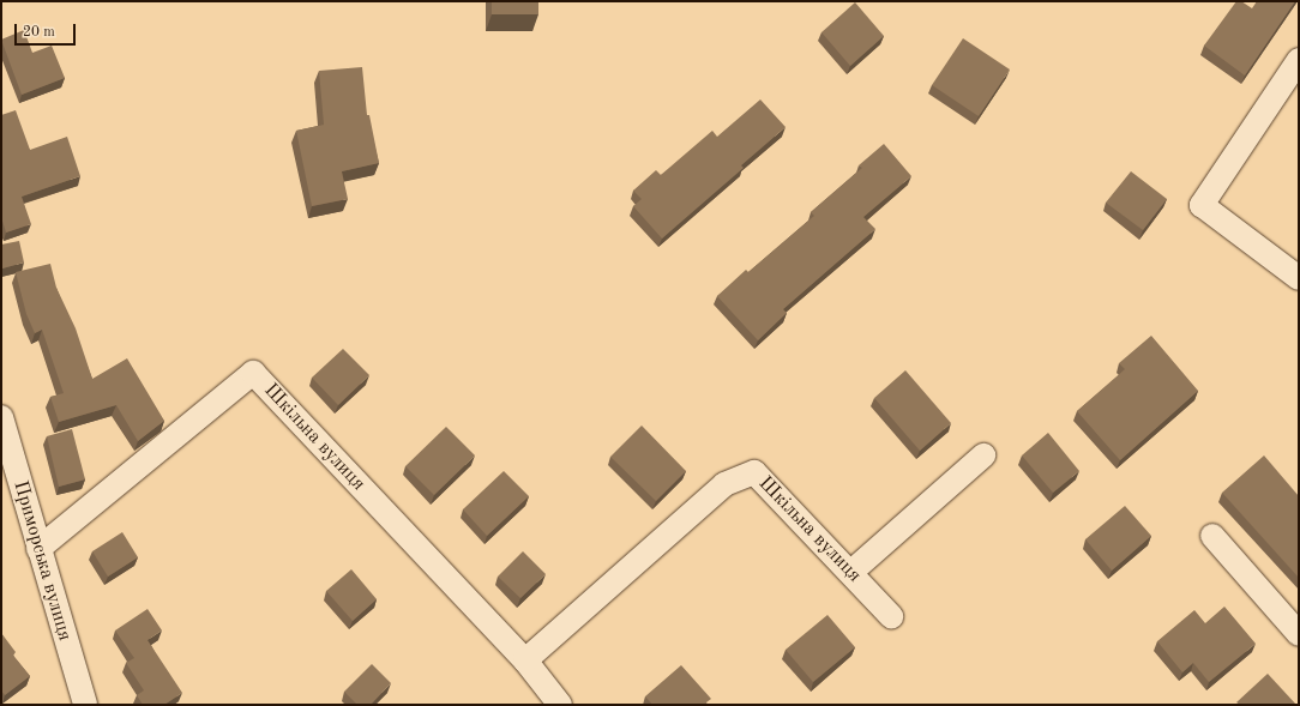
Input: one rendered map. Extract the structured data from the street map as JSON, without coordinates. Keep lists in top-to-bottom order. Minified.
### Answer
{"streets":{"street":["Шкільна вулиця","Приморська вулиця"]},"crossings":[["Шкільна вулиця","Приморська вулиця"]],"scale_bar":"20 m"}
